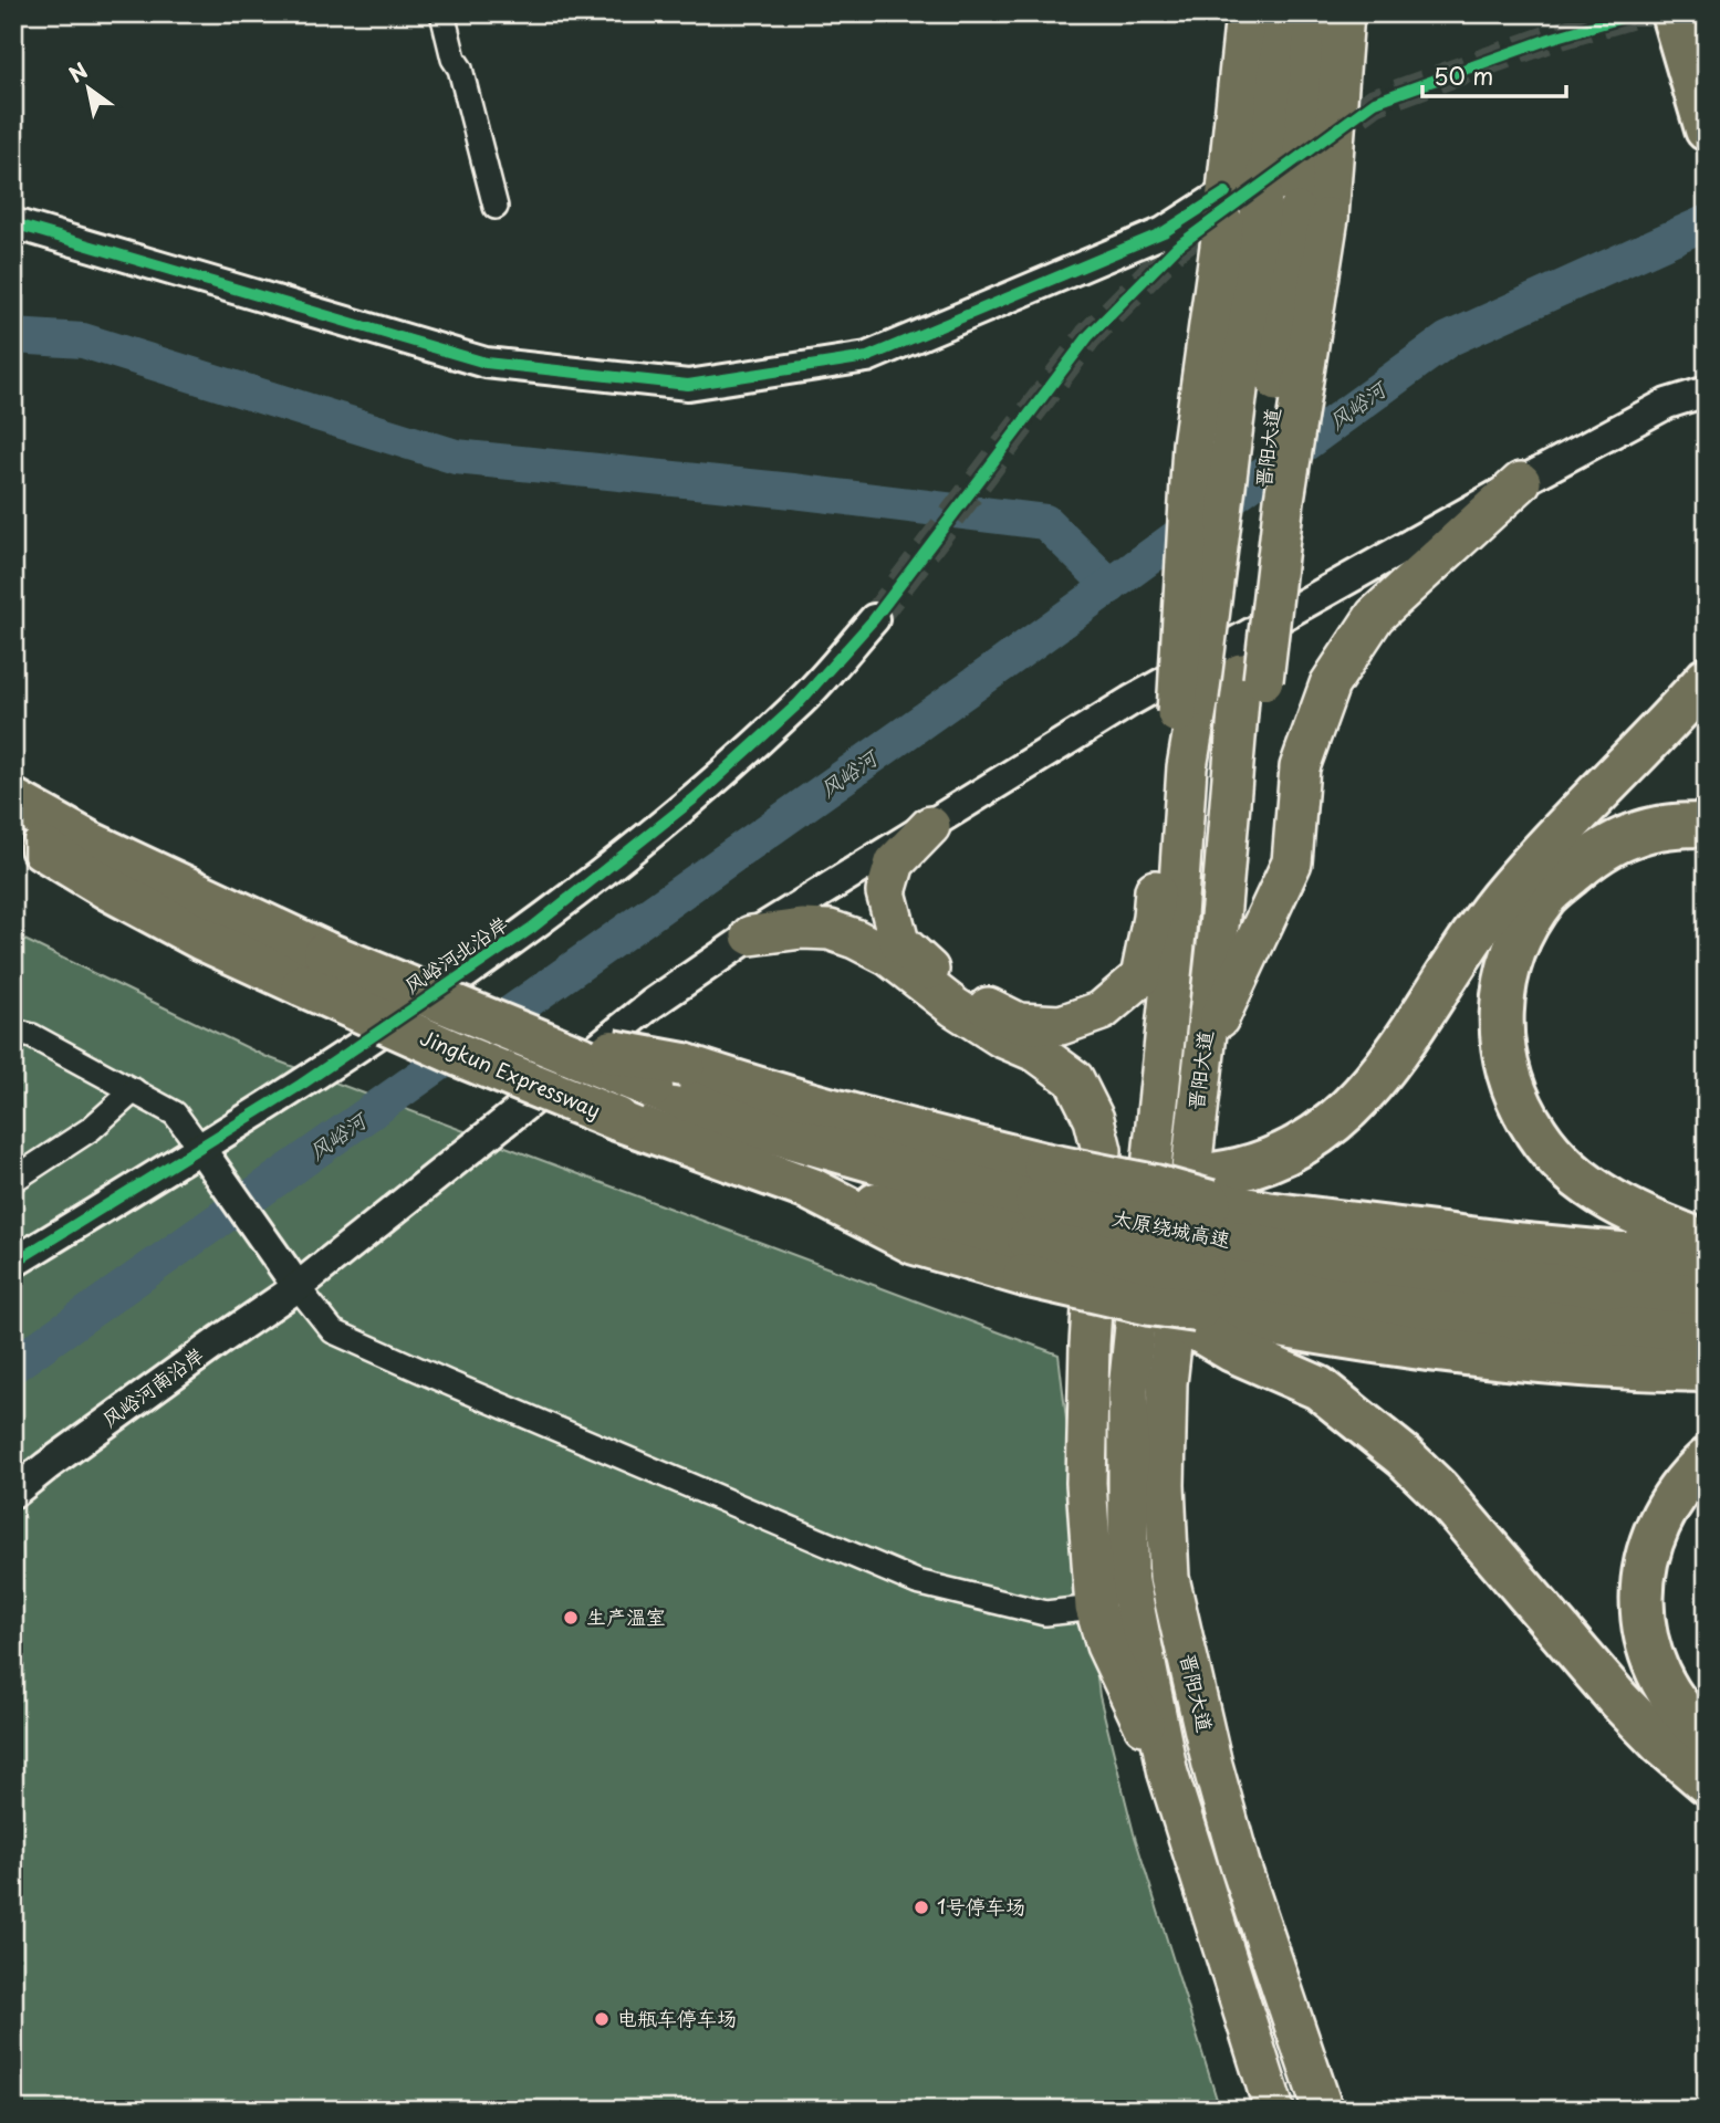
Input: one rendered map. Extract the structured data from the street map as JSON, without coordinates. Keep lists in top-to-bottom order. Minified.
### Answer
{"streets":{"highway":["晋阳大道","Jingkun Expressway","太原绕城高速"],"street":["风峪河北沿岸","风峪河南沿岸"]},"crossings":[["Jingkun Expressway","太原绕城高速"]],"water":["风峪河"],"places":["生产温室","1号停车场","电瓶车停车场"],"scale_bar":"50 m","north":"top left"}
